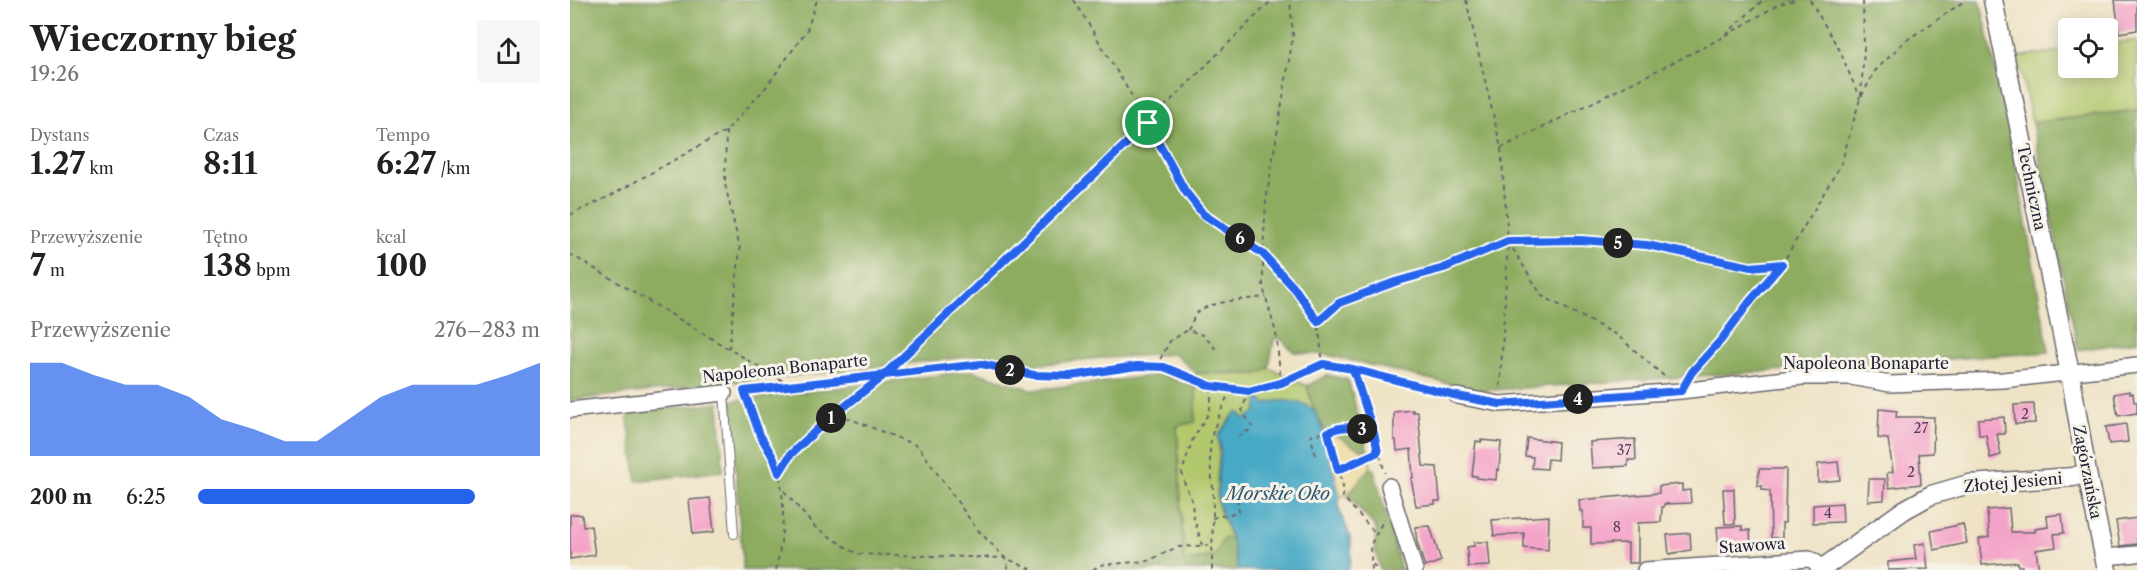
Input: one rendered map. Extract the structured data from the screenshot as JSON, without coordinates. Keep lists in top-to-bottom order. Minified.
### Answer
{"streets":{"street":["Techniczna","Napoleona Bonaparte","Zagórzańska","Złotej Jesieni","Stawowa"]},"crossings":[["Techniczna","Napoleona Bonaparte"],["Techniczna","Zagórzańska"],["Napoleona Bonaparte","Zagórzańska"],["Zagórzańska","Złotej Jesieni"],["Złotej Jesieni","Stawowa"]],"water":["Morskie Oko"],"house_numbers":["2","27","37","2","4","8"],"page":{"heading":["Wieczorny bieg","19:26"],"stats":[["Dystans","1.27 km"],["Czas","8:11"],["Tempo","6:27 /km"],["Przewyższenie","7 m"],["Tętno","138 bpm"],["kcal","100"]],"pins":["6","5","2","4","1","3"],"chart":["Przewyższenie","276–283 m"],"list":[{"name":"200 m","note":"6:25"}]}}
